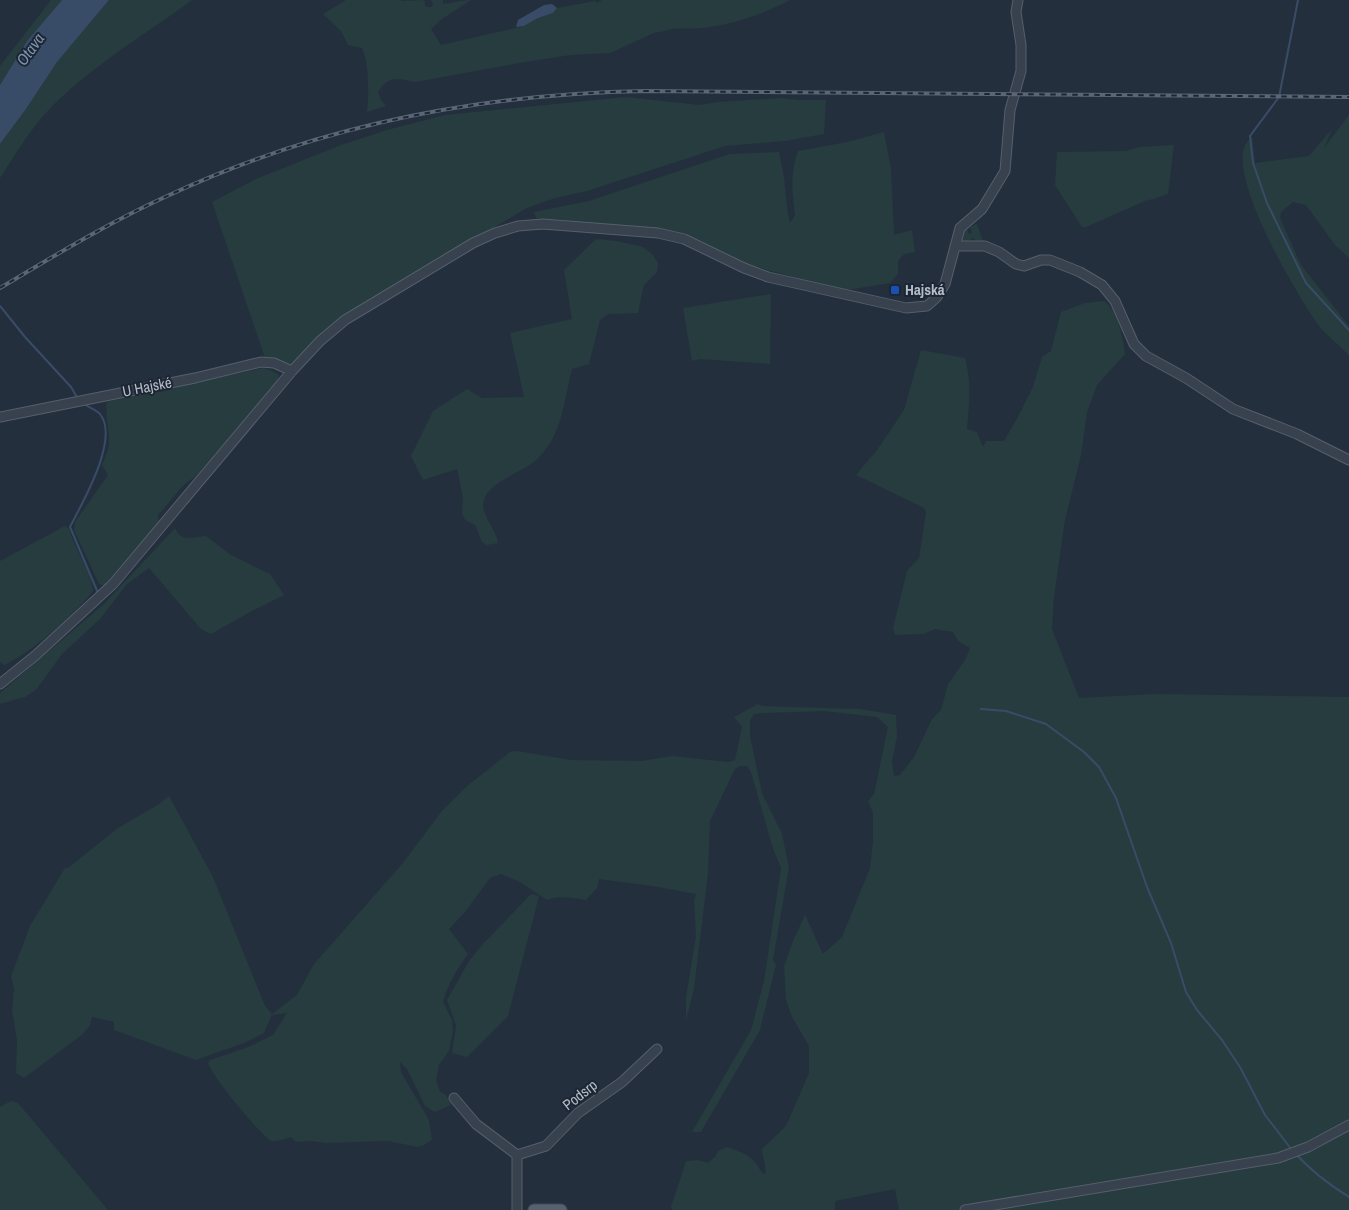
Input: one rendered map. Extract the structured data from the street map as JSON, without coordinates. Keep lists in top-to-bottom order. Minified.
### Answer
{"streets":{"street":["U Hajské","Podsrp"]},"water":["Otava"],"places":{"transit":["Hajská"]}}
